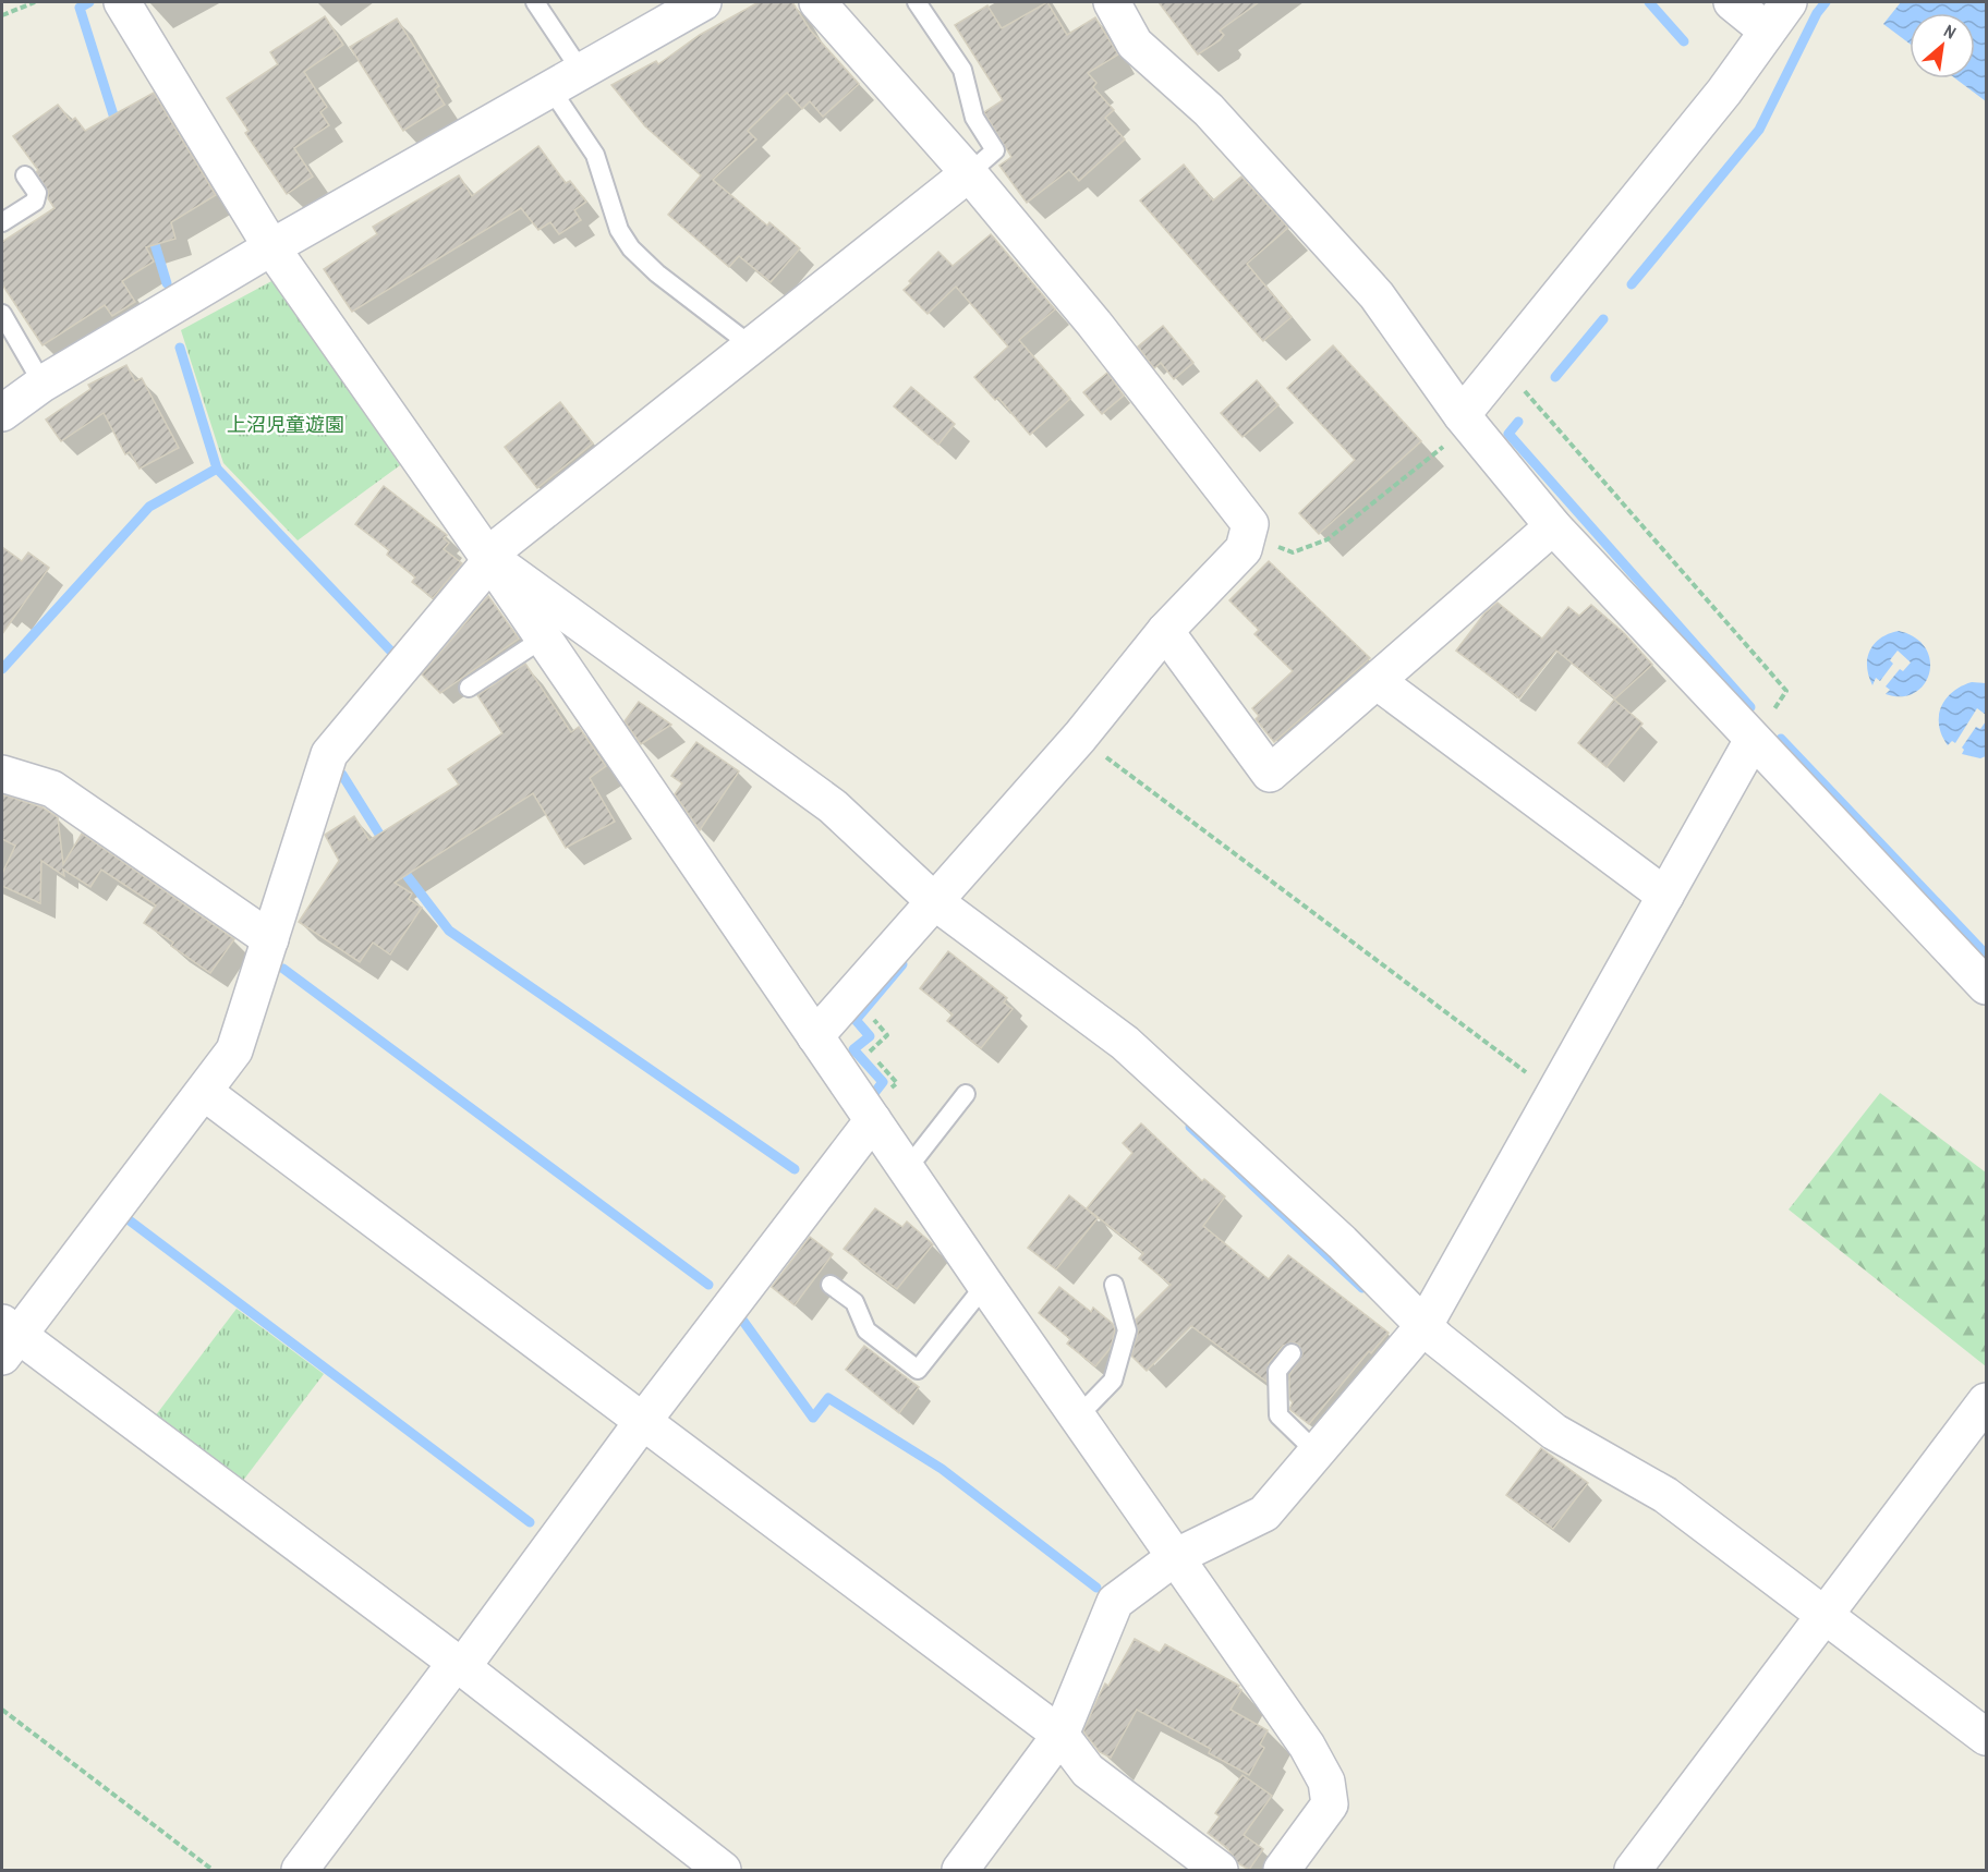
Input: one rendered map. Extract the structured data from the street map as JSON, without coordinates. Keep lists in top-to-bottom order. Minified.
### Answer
{"parks":["上沼児童遊園"],"north":"top right"}
